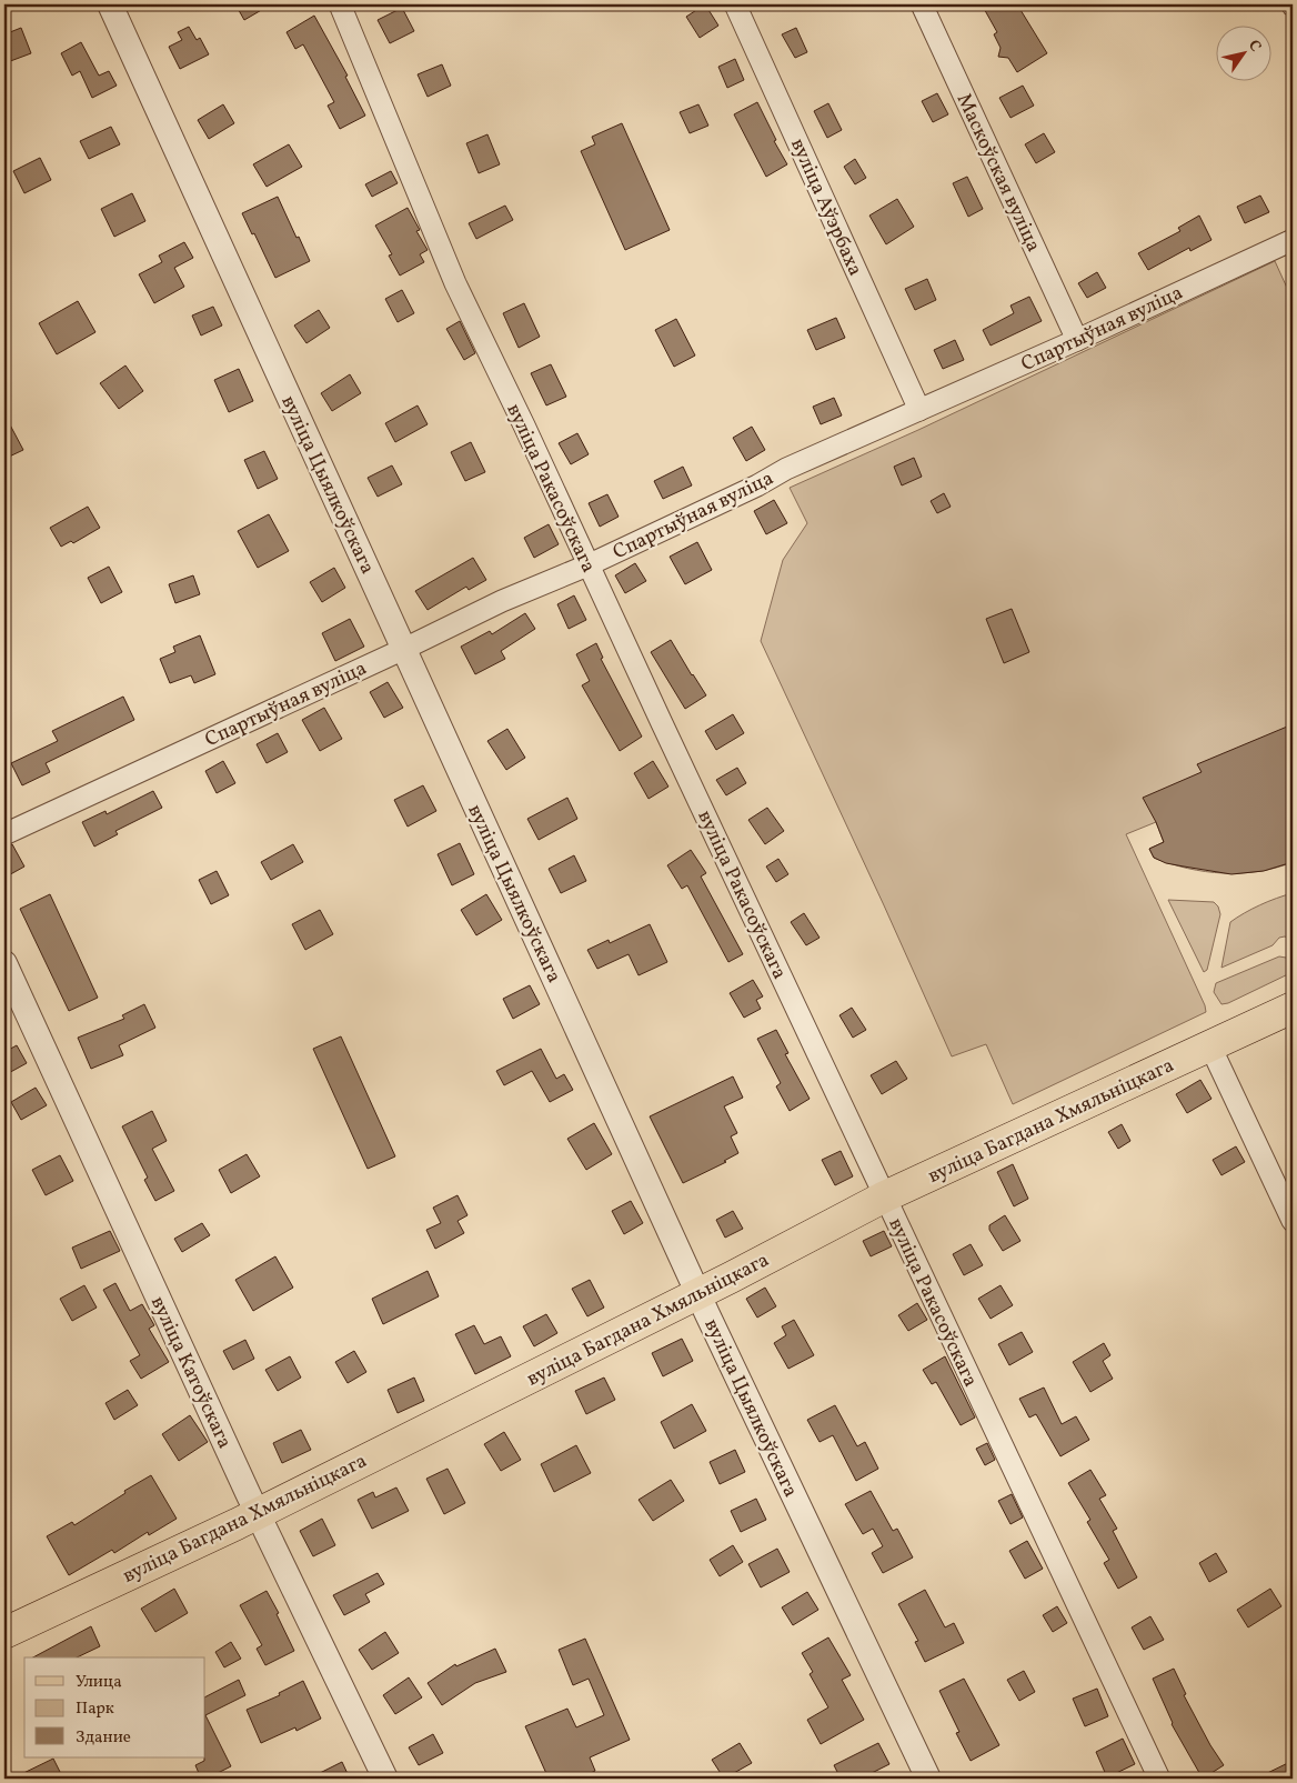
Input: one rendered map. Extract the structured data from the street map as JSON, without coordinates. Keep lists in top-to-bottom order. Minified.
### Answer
{"streets":{"main road":["вуліца Багдана Хмяльніцкага"],"street":["Маскоўская вуліца","вуліца Аўэрбаха","Спартыўная вуліца","вуліца Цыялкоўскага","вуліца Ракасоўскага","вуліца Катоўскага"]},"crossings":[["Маскоўская вуліца","Спартыўная вуліца"],["вуліца Аўэрбаха","Спартыўная вуліца"],["Спартыўная вуліца","вуліца Цыялкоўскага"],["Спартыўная вуліца","вуліца Ракасоўскага"],["вуліца Цыялкоўскага","вуліца Багдана Хмяльніцкага"],["вуліца Ракасоўскага","вуліца Багдана Хмяльніцкага"],["вуліца Багдана Хмяльніцкага","вуліца Катоўскага"]],"legend":["Улица","Парк","Здание"],"north":"top right"}
